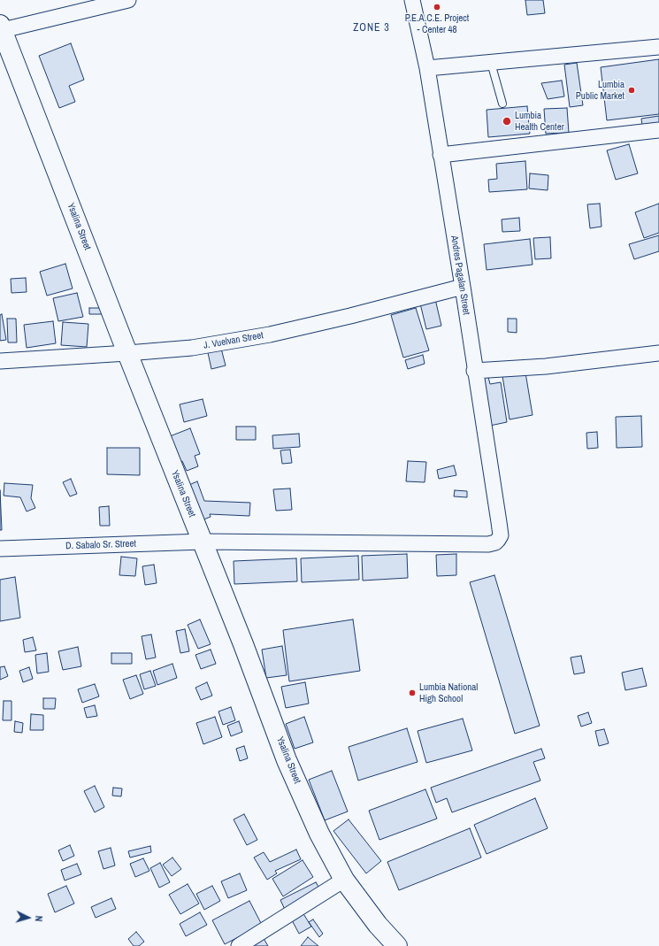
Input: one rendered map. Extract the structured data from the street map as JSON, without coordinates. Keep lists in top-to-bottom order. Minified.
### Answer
{"streets":{"street":["Ysalina Street","Andres Pagalan Street","J. Vuelvan Street","D. Sabalo Sr. Street"]},"crossings":[["Ysalina Street","J. Vuelvan Street"],["Ysalina Street","D. Sabalo Sr. Street"],["Andres Pagalan Street","J. Vuelvan Street"],["Andres Pagalan Street","D. Sabalo Sr. Street"]],"districts":["ZONE 3"],"places":["P.E.A.C.E. Project - Center 48","Lumbia Public Market","Lumbia Health Center","Lumbia National High School"],"north":"right"}
